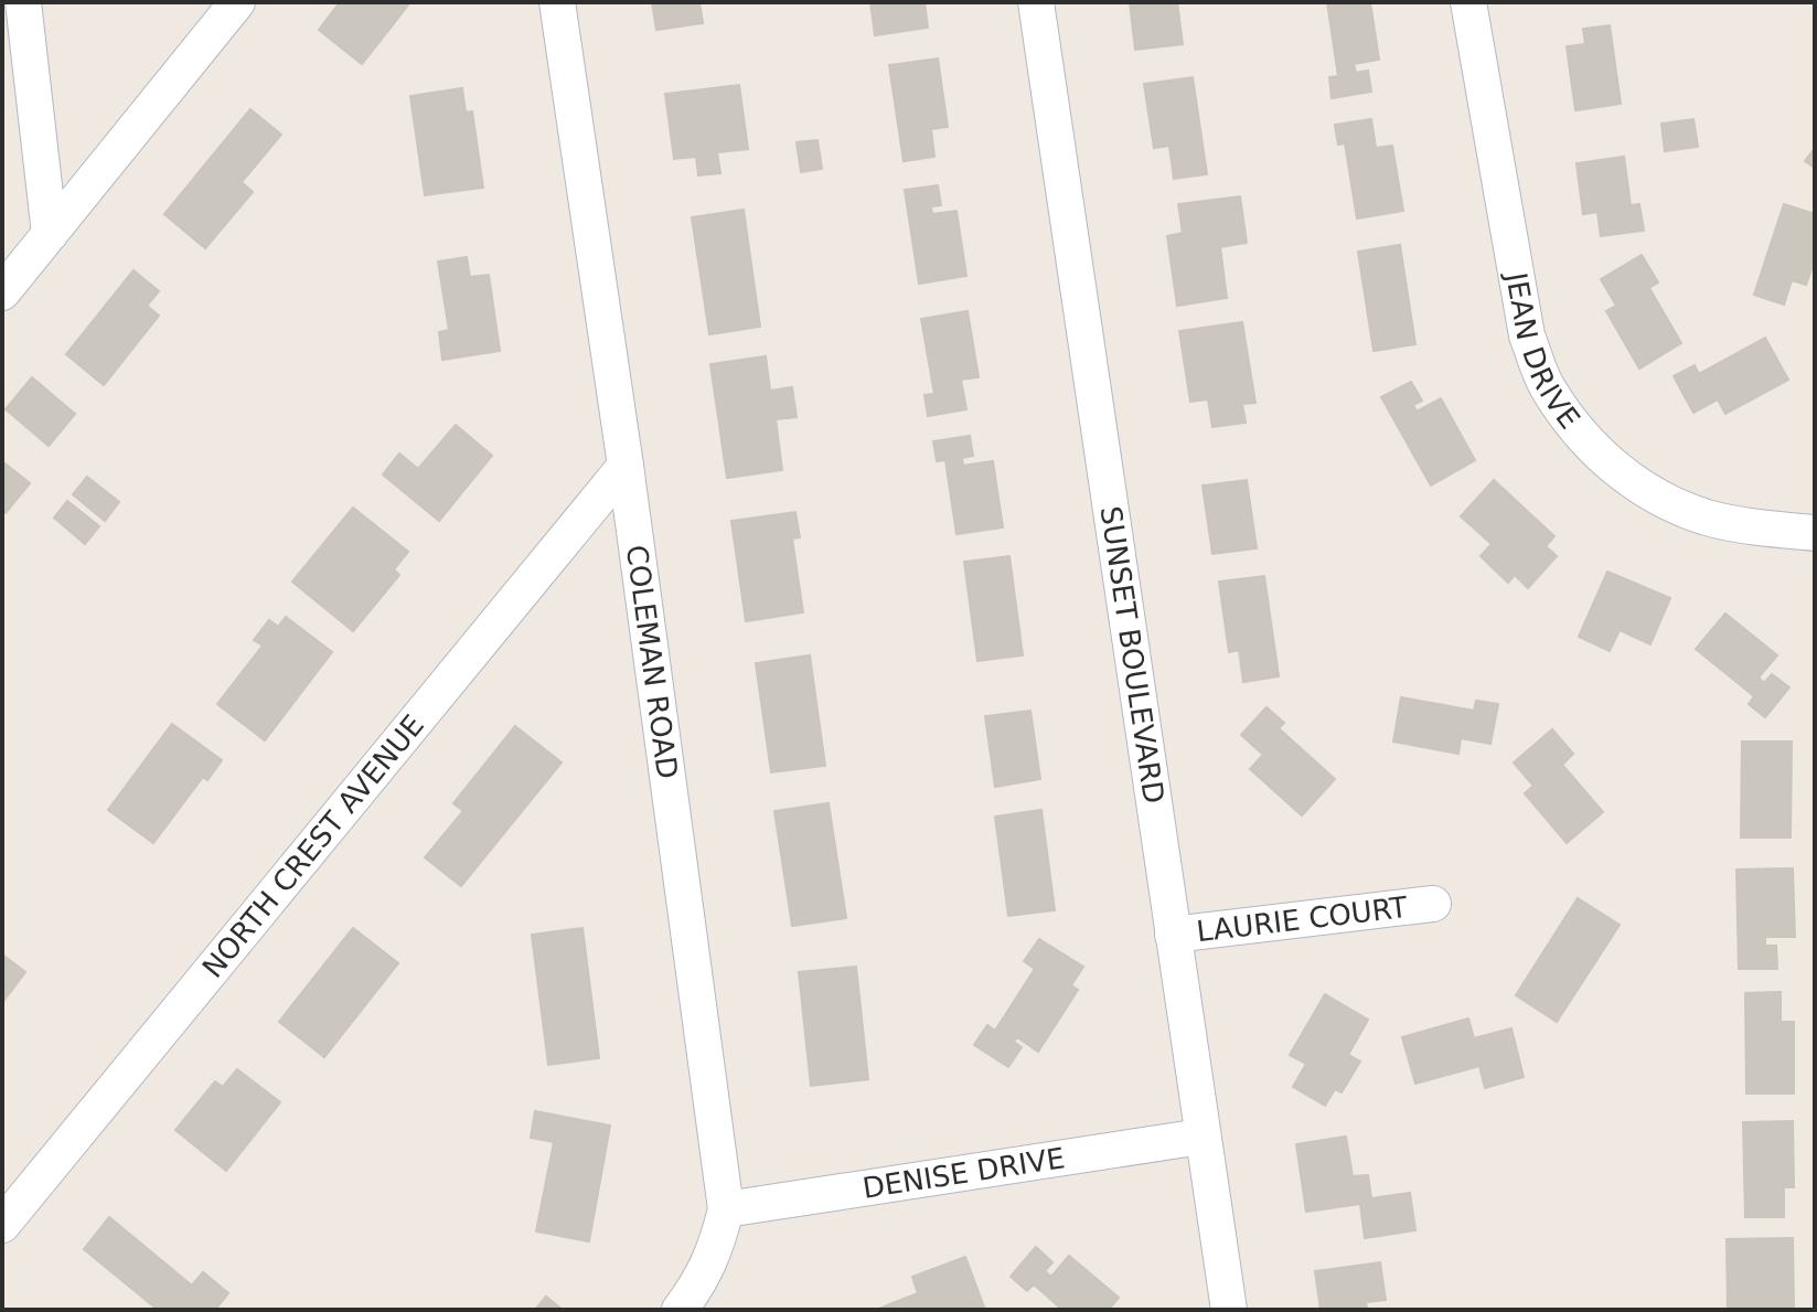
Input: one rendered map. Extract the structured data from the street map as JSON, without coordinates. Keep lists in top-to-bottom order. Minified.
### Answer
{"streets":{"street":["JEAN DRIVE","SUNSET BOULEVARD","COLEMAN ROAD","NORTH CREST AVENUE","LAURIE COURT","DENISE DRIVE"]},"crossings":[["SUNSET BOULEVARD","LAURIE COURT"],["SUNSET BOULEVARD","DENISE DRIVE"],["COLEMAN ROAD","NORTH CREST AVENUE"],["COLEMAN ROAD","DENISE DRIVE"]]}
